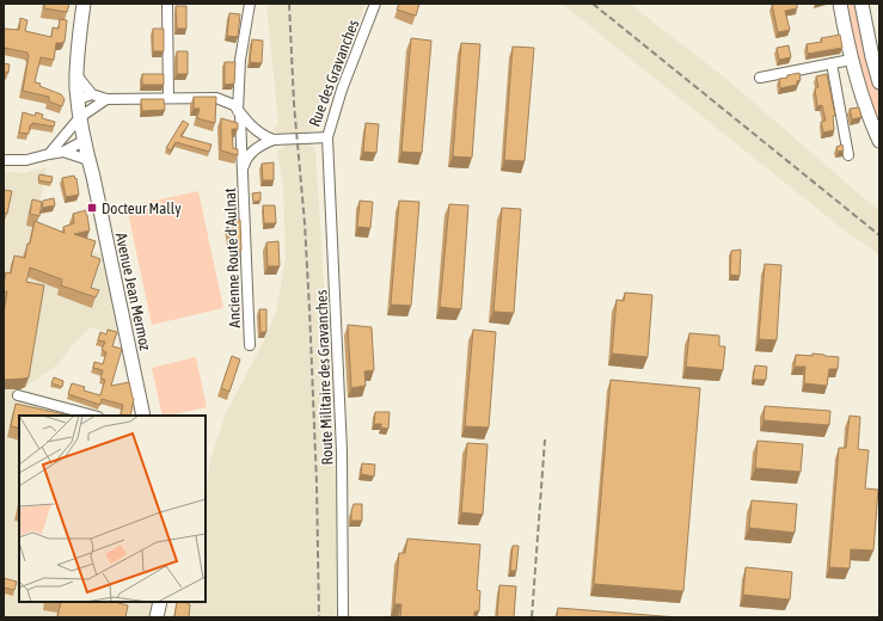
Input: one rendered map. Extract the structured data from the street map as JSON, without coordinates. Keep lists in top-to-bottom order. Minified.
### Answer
{"streets":{"main road":["Avenue Jean Mermoz"],"street":["Rue des Gravanches","Ancienne Route d'Aulnat","Route Militaire des Gravanches"]},"crossings":[["Rue des Gravanches","Ancienne Route d'Aulnat"],["Rue des Gravanches","Route Militaire des Gravanches"]],"places":{"transit":["Docteur Mally"]}}
